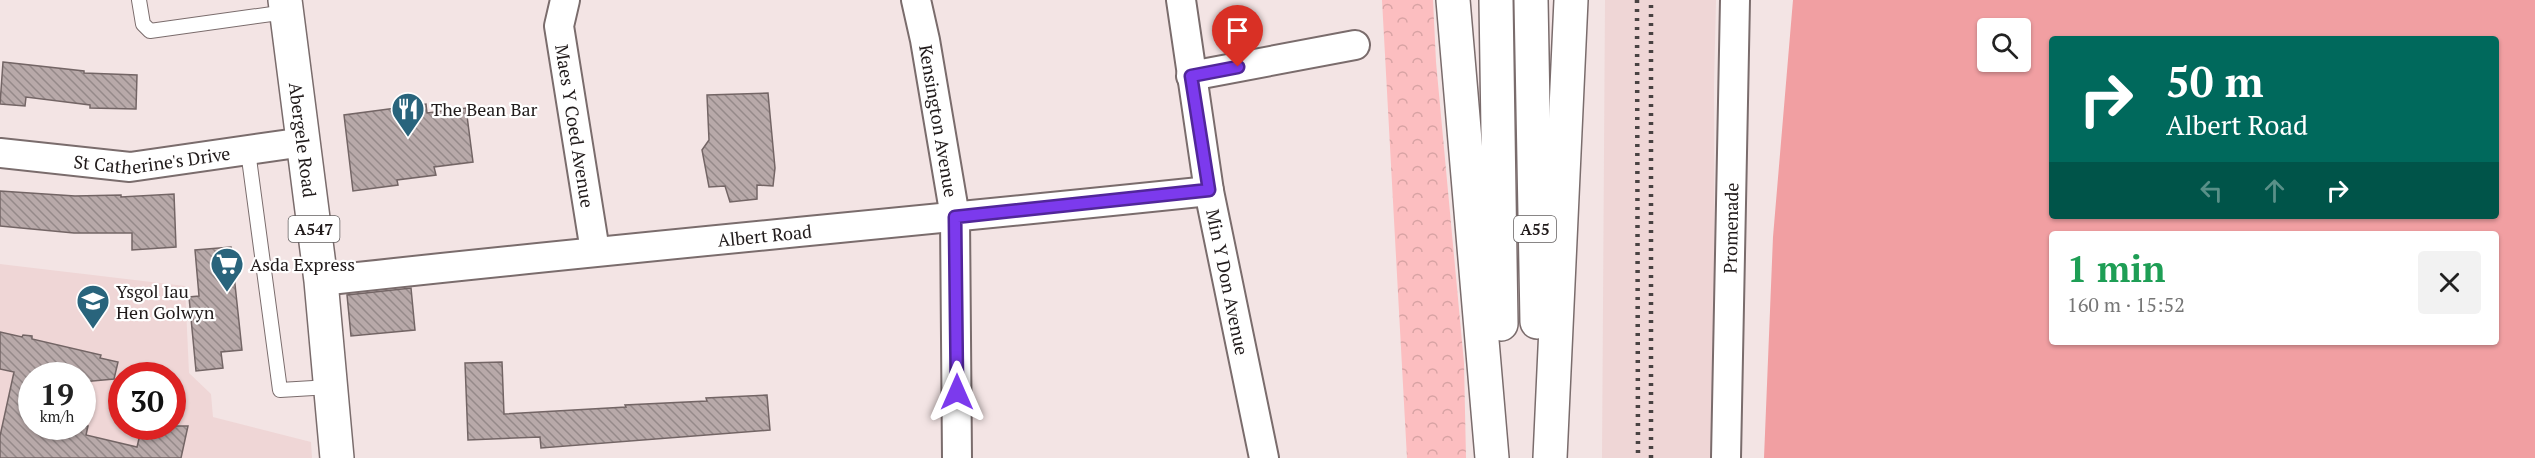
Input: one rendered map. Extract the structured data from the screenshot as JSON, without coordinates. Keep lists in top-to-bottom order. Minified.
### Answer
{"streets":{"main road":["Abergele Road","A547","A55"],"street":["Kensington Avenue","Maes Y Coed Avenue","St Catherine's Drive","Promenade","Albert Road","Min Y Don Avenue"]},"crossings":[["Kensington Avenue","Albert Road"],["Maes Y Coed Avenue","Albert Road"],["Abergele Road","St Catherine's Drive"],["Abergele Road","Albert Road"],["Albert Road","Min Y Don Avenue"]],"places":{"restaurant":["The Bean Bar"],"supermarket":["Asda Express"],"school or university":["Ysgol Iau Hen Golwyn"]},"page":{"turn":["50 m","Albert Road"],"heading":["1 min","160 m · 15:52"],"speed":"19 km/h","limit":"30"}}
